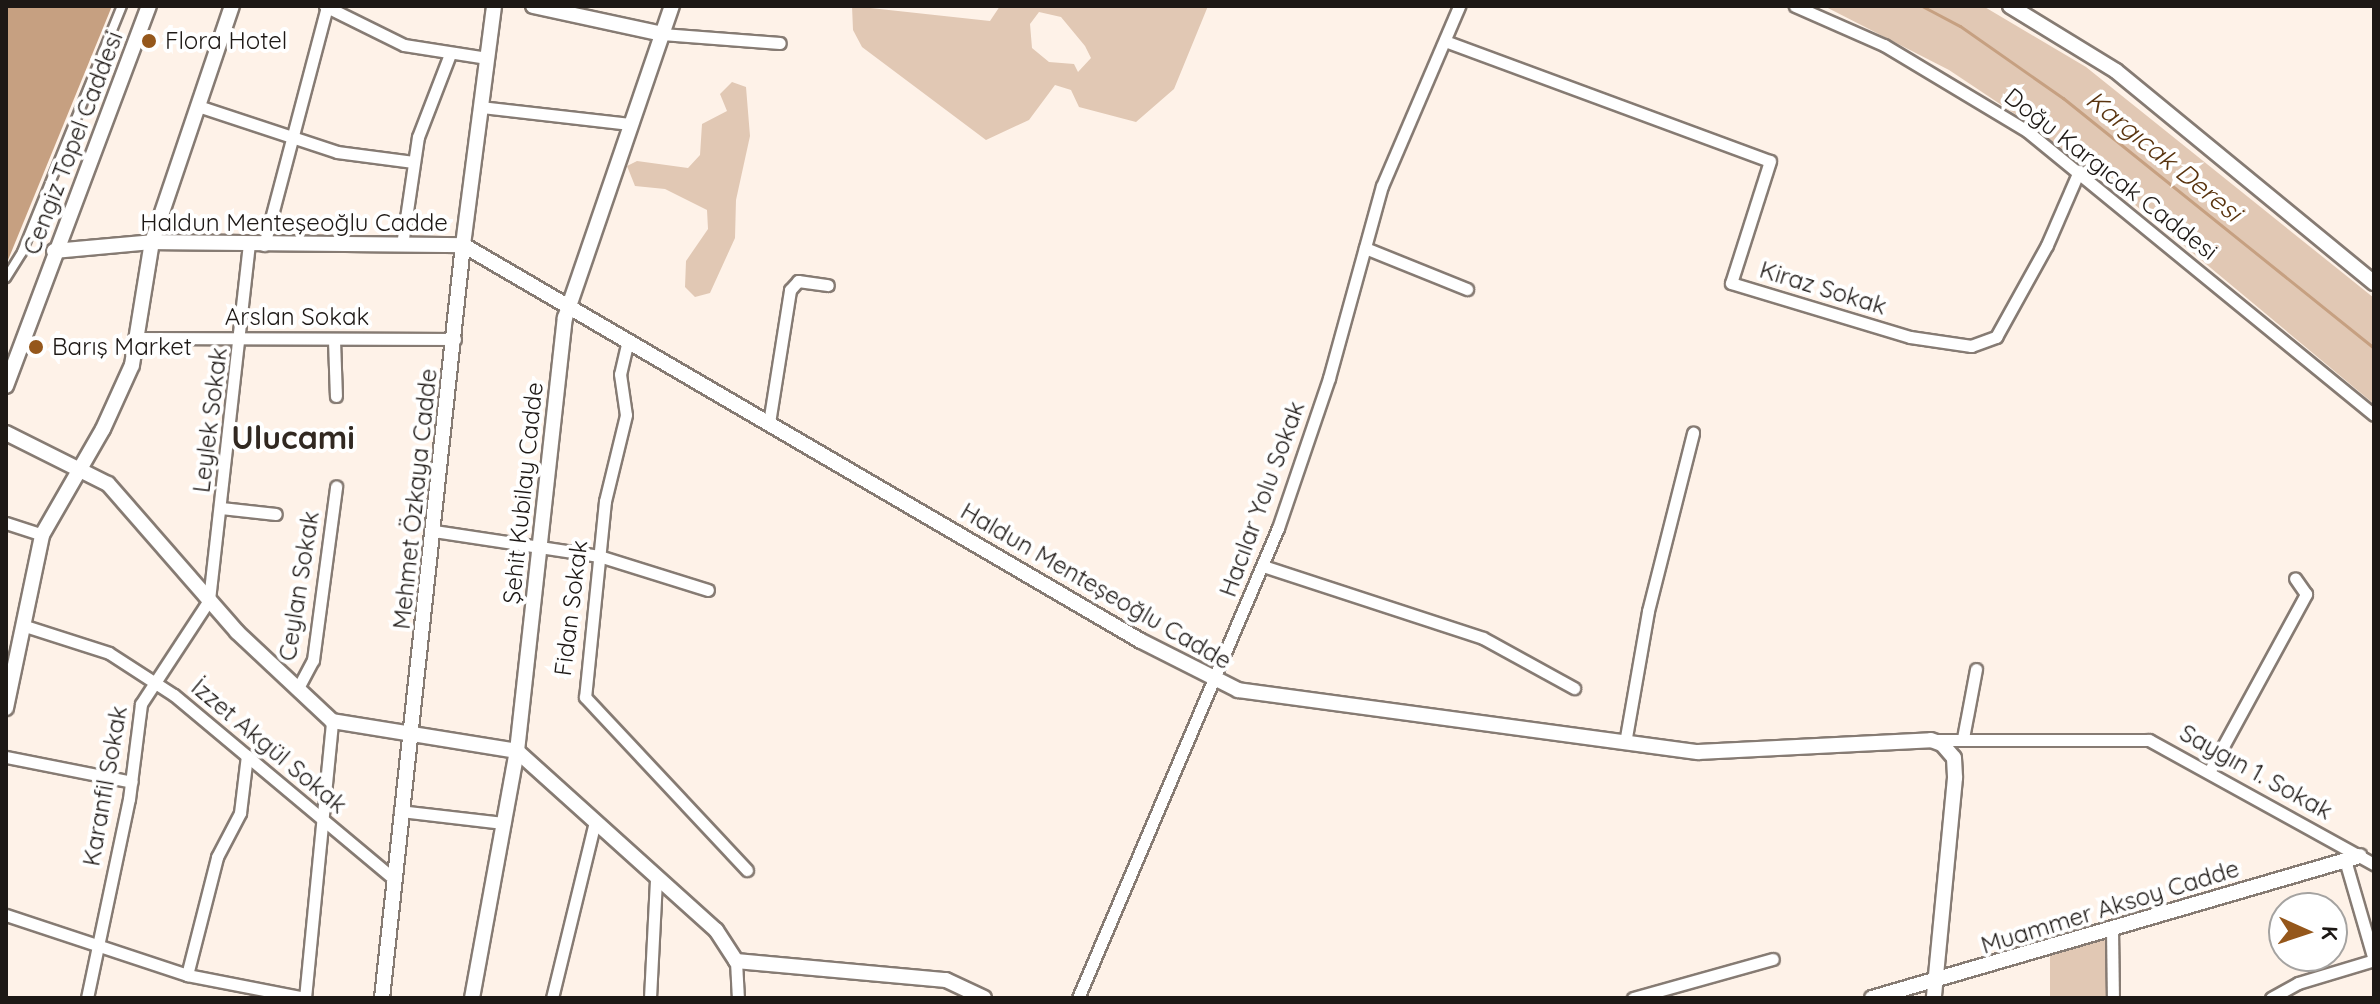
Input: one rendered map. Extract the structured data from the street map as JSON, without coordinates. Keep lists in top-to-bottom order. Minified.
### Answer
{"streets":{"street":["Cengiz Topel Caddesi","Doğu Kargıcak Caddesi","Haldun Menteşeoğlu Cadde","Kiraz Sokak","Arslan Sokak","Leylek Sokak","Şehit Kubilay Cadde","Mehmet Özkaya Cadde","Hacılar Yolu Sokak","Ceylan Sokak","Fidan Sokak","İzzet Akgül Sokak","Saygın 1. Sokak","Karanfil Sokak","Muammer Aksoy Cadde"]},"crossings":[["Cengiz Topel Caddesi","Haldun Menteşeoğlu Cadde"],["Doğu Kargıcak Caddesi","Kiraz Sokak"],["Haldun Menteşeoğlu Cadde","Leylek Sokak"],["Haldun Menteşeoğlu Cadde","Şehit Kubilay Cadde"],["Haldun Menteşeoğlu Cadde","Mehmet Özkaya Cadde"],["Haldun Menteşeoğlu Cadde","Hacılar Yolu Sokak"],["Haldun Menteşeoğlu Cadde","Fidan Sokak"],["Kiraz Sokak","Hacılar Yolu Sokak"],["Arslan Sokak","Leylek Sokak"],["Arslan Sokak","Mehmet Özkaya Cadde"],["Leylek Sokak","Karanfil Sokak"],["Mehmet Özkaya Cadde","İzzet Akgül Sokak"],["İzzet Akgül Sokak","Karanfil Sokak"],["Saygın 1. Sokak","Muammer Aksoy Cadde"]],"districts":["Ulucami"],"water":["Kargıcak Deresi"],"places":["Flora Hotel","Barış Market"],"north":"right"}
